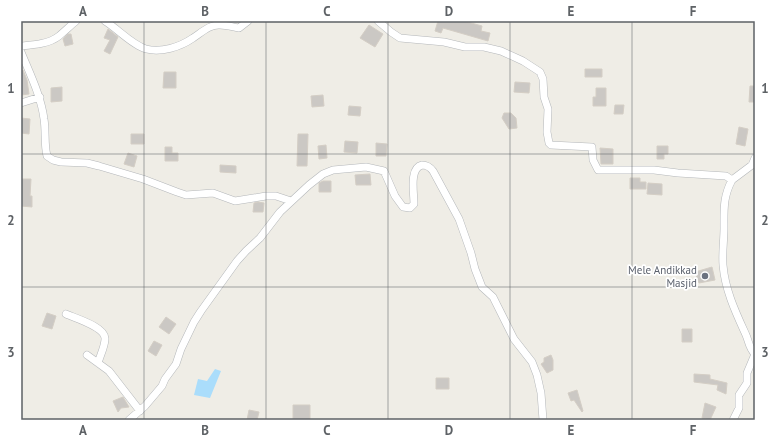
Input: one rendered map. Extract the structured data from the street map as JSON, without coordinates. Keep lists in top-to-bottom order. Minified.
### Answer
{"places":["Mele Andikkad Masjid"],"grid":{"columns":["A","B","C","D","E","F"],"rows":["1","2","3"]}}
